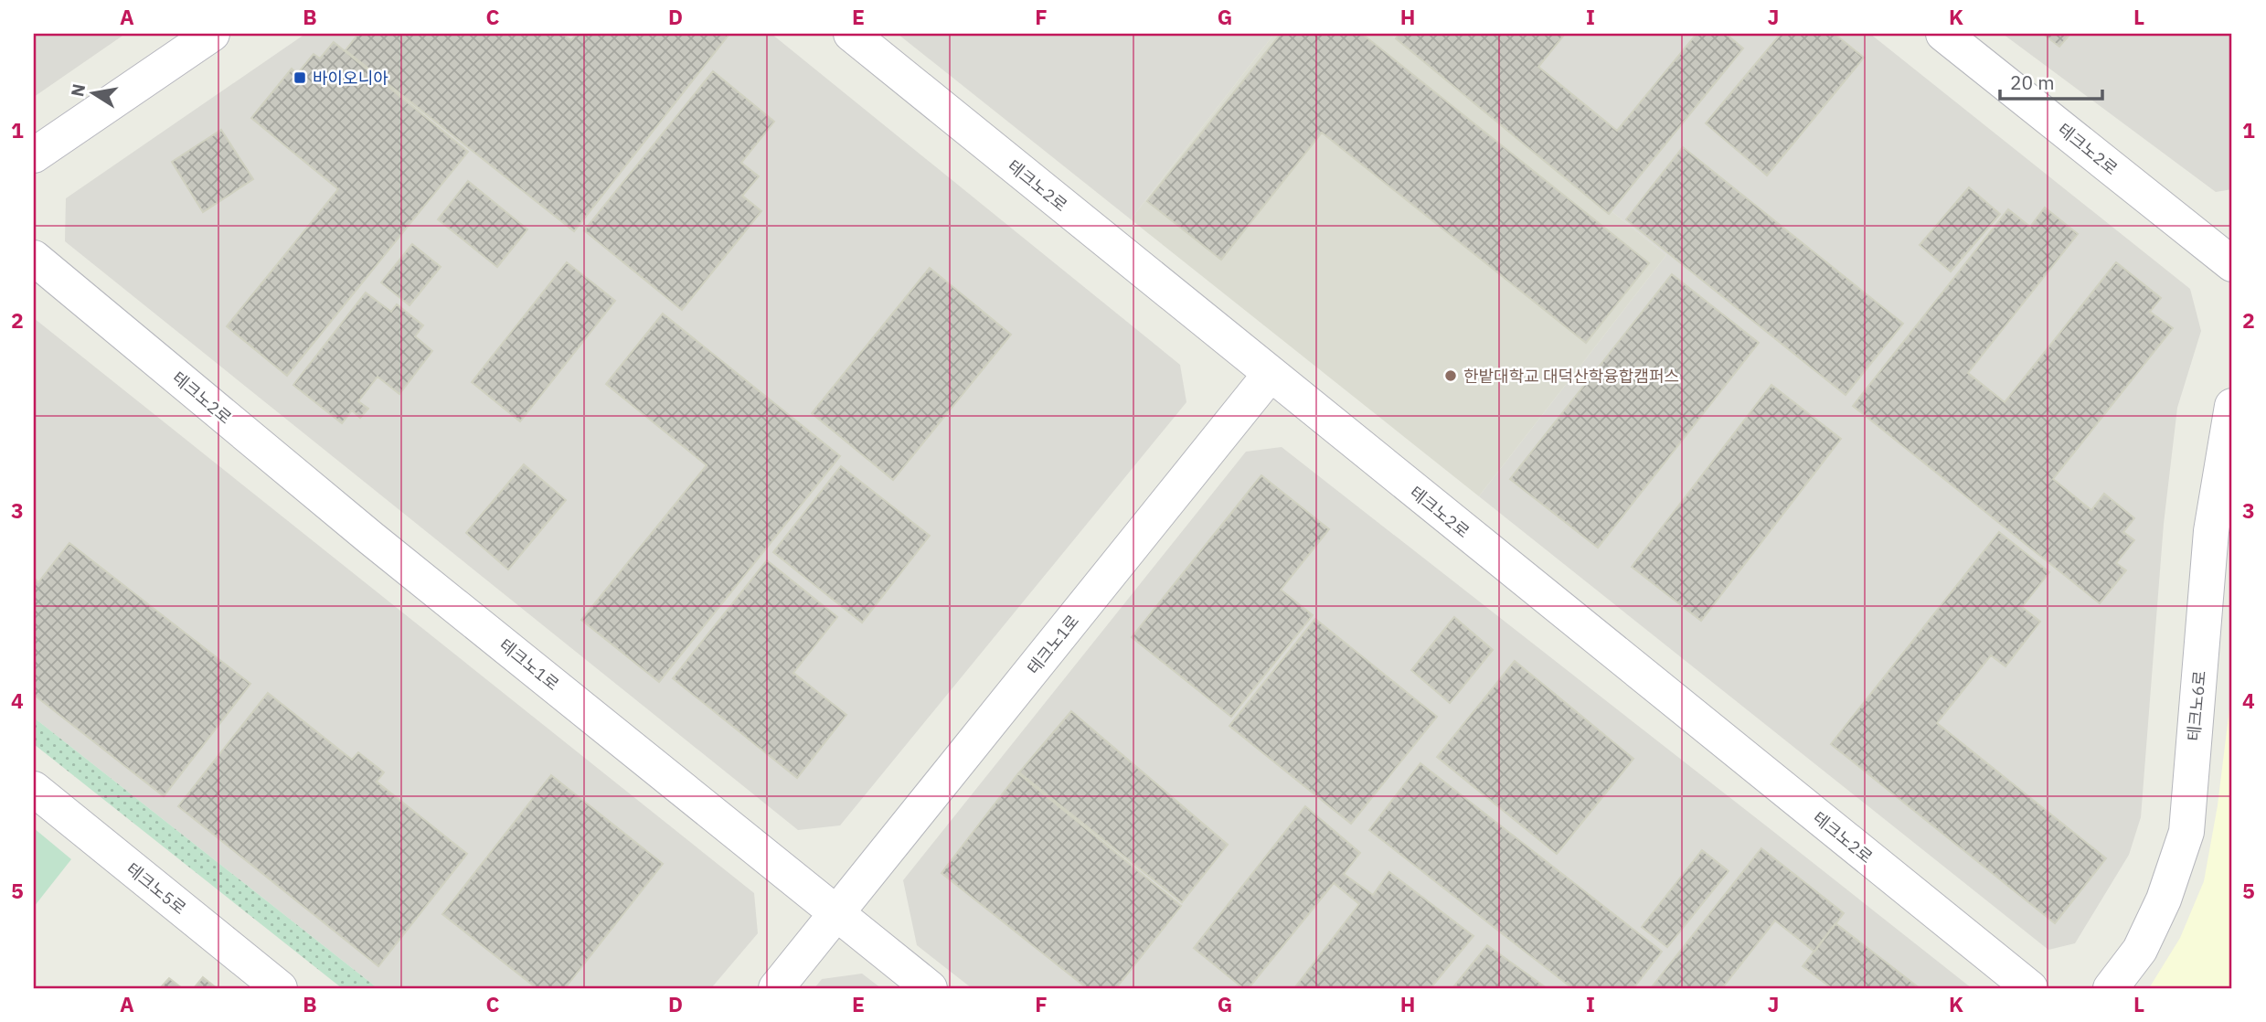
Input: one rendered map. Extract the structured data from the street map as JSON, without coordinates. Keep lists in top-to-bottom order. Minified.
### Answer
{"streets":{"street":["테크노2로","테크노1로","테크노6로","테크노5로"]},"crossings":[["테크노2로","테크노1로"]],"places":{"transit":["바이오니아"],"other":["한밭대학교 대덕산학융합캠퍼스"]},"scale_bar":"20 m","north":"left","grid":{"columns":["A","B","C","D","E","F","G","H","I","J","K","L"],"rows":["1","2","3","4","5"]}}
